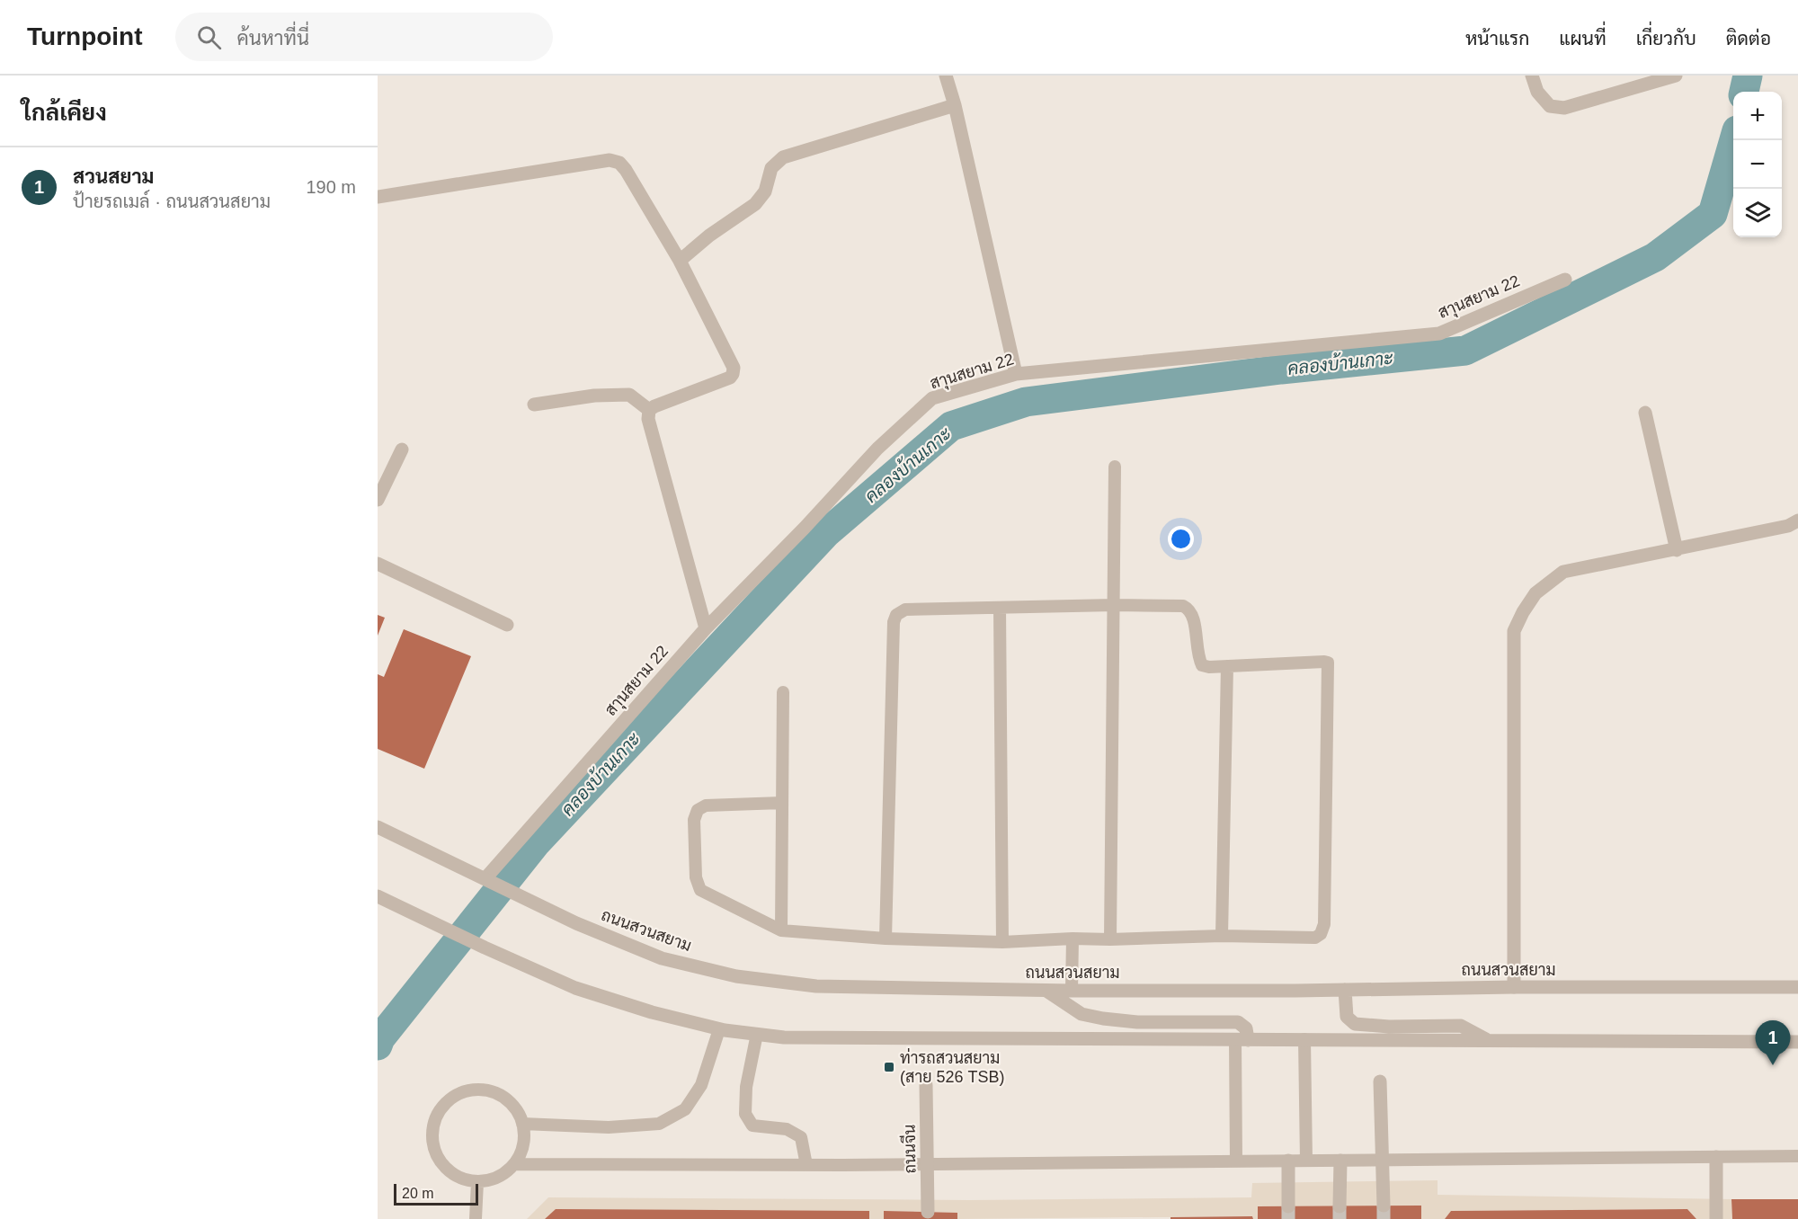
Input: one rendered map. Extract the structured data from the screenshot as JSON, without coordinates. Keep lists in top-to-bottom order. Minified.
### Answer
{"streets":{"street":["สาุนสยาม 22","ถนนสวนสยาม","ถนนจีน"]},"crossings":[["สาุนสยาม 22","ถนนสวนสยาม"]],"water":["คลองบ้านเกาะ"],"places":{"transit":["ท่ารถสวนสยาม (สาย 526 TSB)"]},"scale_bar":"20 m","page":{"header":"Turnpoint","search":"ค้นหาที่นี่","nav":["หน้าแรก","แผนที่","เกี่ยวกับ","ติดต่อ"],"heading":"ใกล้เคียง","map_buttons":["+","−"],"list":[{"mark":"1","name":"สวนสยาม","note":"ป้ายรถเมล์ · ถนนสวนสยาม","value":"190 m"}],"pins":"1","scale":"20 m"}}
